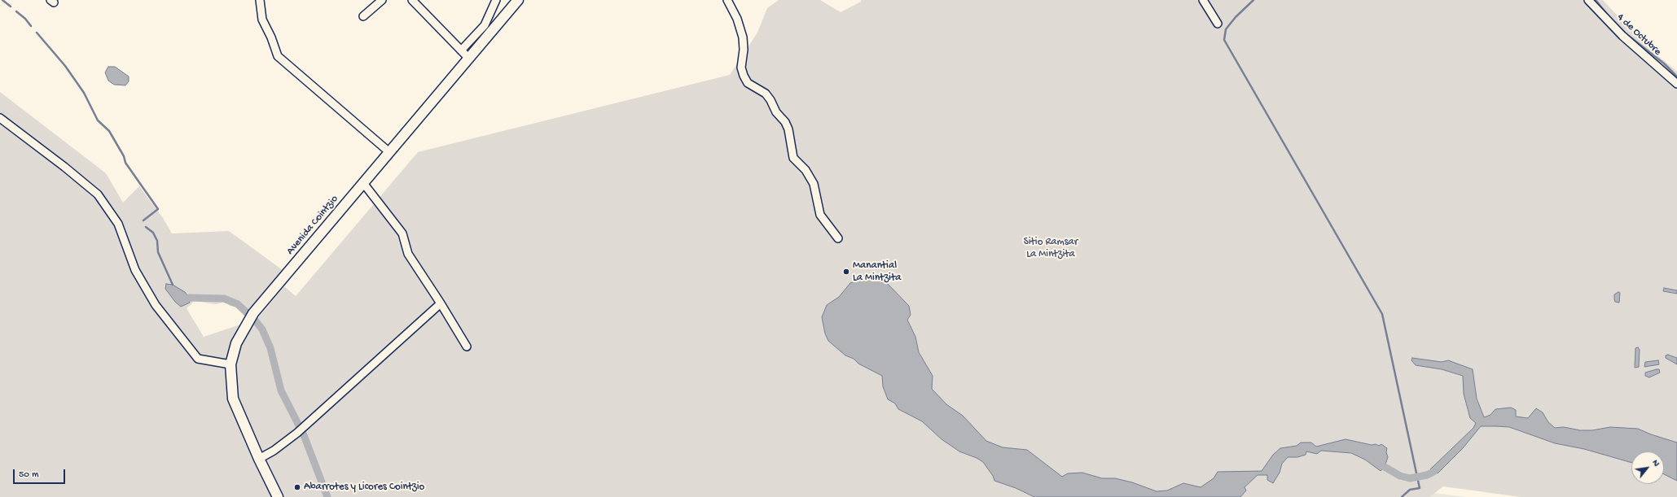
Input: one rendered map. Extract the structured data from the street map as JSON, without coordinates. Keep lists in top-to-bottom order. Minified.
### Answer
{"streets":{"main road":["Avenida Cointzio"],"street":["4 de Octubre"]},"parks":["Sitio Ramsar La Mintzita"],"places":["Manantial La Mintzita","Abarrotes y Licores Cointzio"],"scale_bar":"50 m","north":"top right"}
